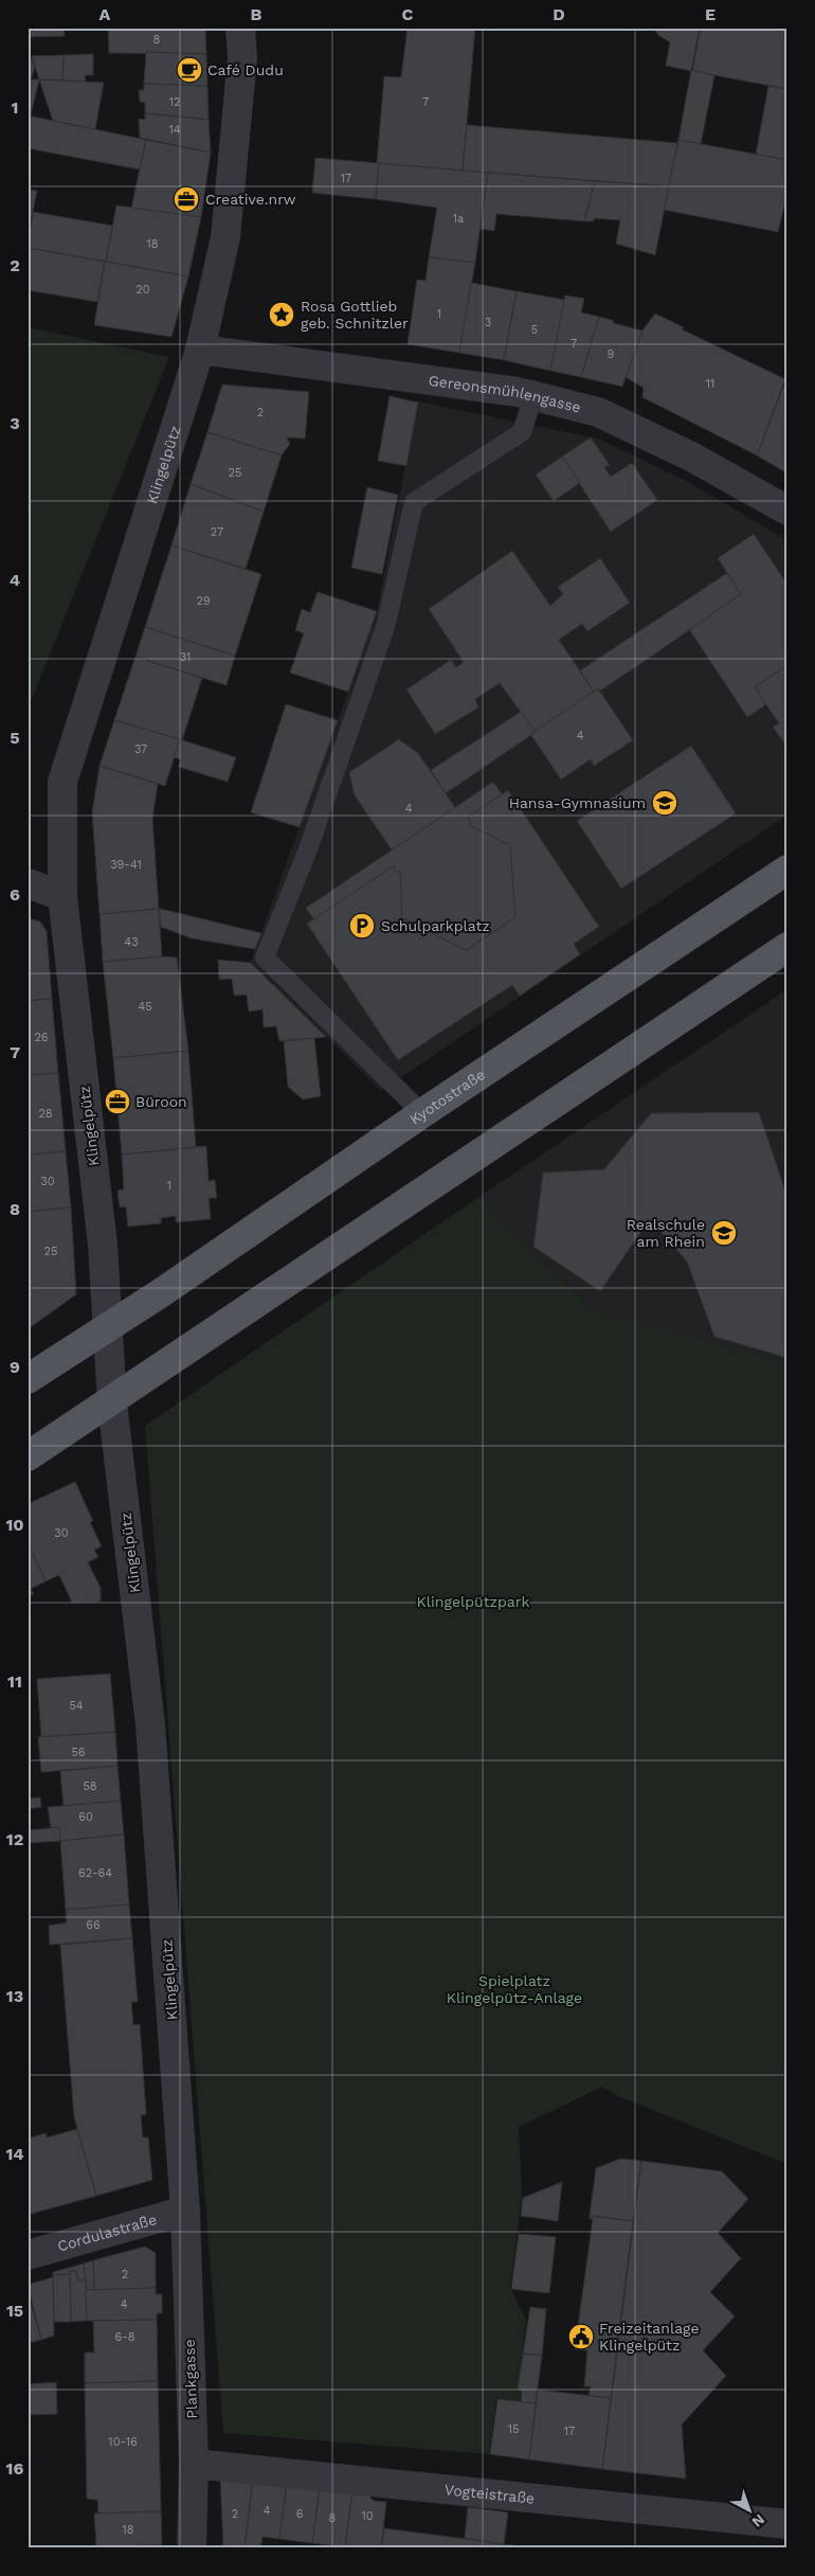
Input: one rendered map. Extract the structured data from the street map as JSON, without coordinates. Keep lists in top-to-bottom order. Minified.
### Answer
{"streets":{"main road":["Kyotostraße"],"street":["Gereonsmühlengasse","Klingelpütz","Cordulastraße","Plankgasse","Vogteistraße"]},"crossings":[["Gereonsmühlengasse","Klingelpütz"],["Klingelpütz","Kyotostraße"],["Klingelpütz","Cordulastraße"],["Klingelpütz","Plankgasse"],["Cordulastraße","Plankgasse"],["Plankgasse","Vogteistraße"]],"parks":["Klingelpützpark","Spielplatz Klingelpütz-Anlage"],"places":{"cafe":["Café Dudu"],"office":["Creative.nrw","Büroon"],"place":["Rosa Gottlieb geb. Schnitzler"],"school or university":["Hansa-Gymnasium","Realschule am Rhein"],"parking":["Schulparkplatz"],"public building":["Freizeitanlage Klingelpütz"]},"house_numbers":["8","12","7","14","17","1a","18","20","1","3","5","7","9","11","2","25","27","29","31","4","37","4","39-41","43","45","26","28","30","1","25","30","54","56","58","60","62-64","66","2","4","6-8","15","17","10-16","4","2","6","10","8","18"],"north":"bottom right","grid":{"columns":["A","B","C","D","E"],"rows":["1","2","3","4","5","6","7","8","9","10","11","12","13","14","15","16"]}}
